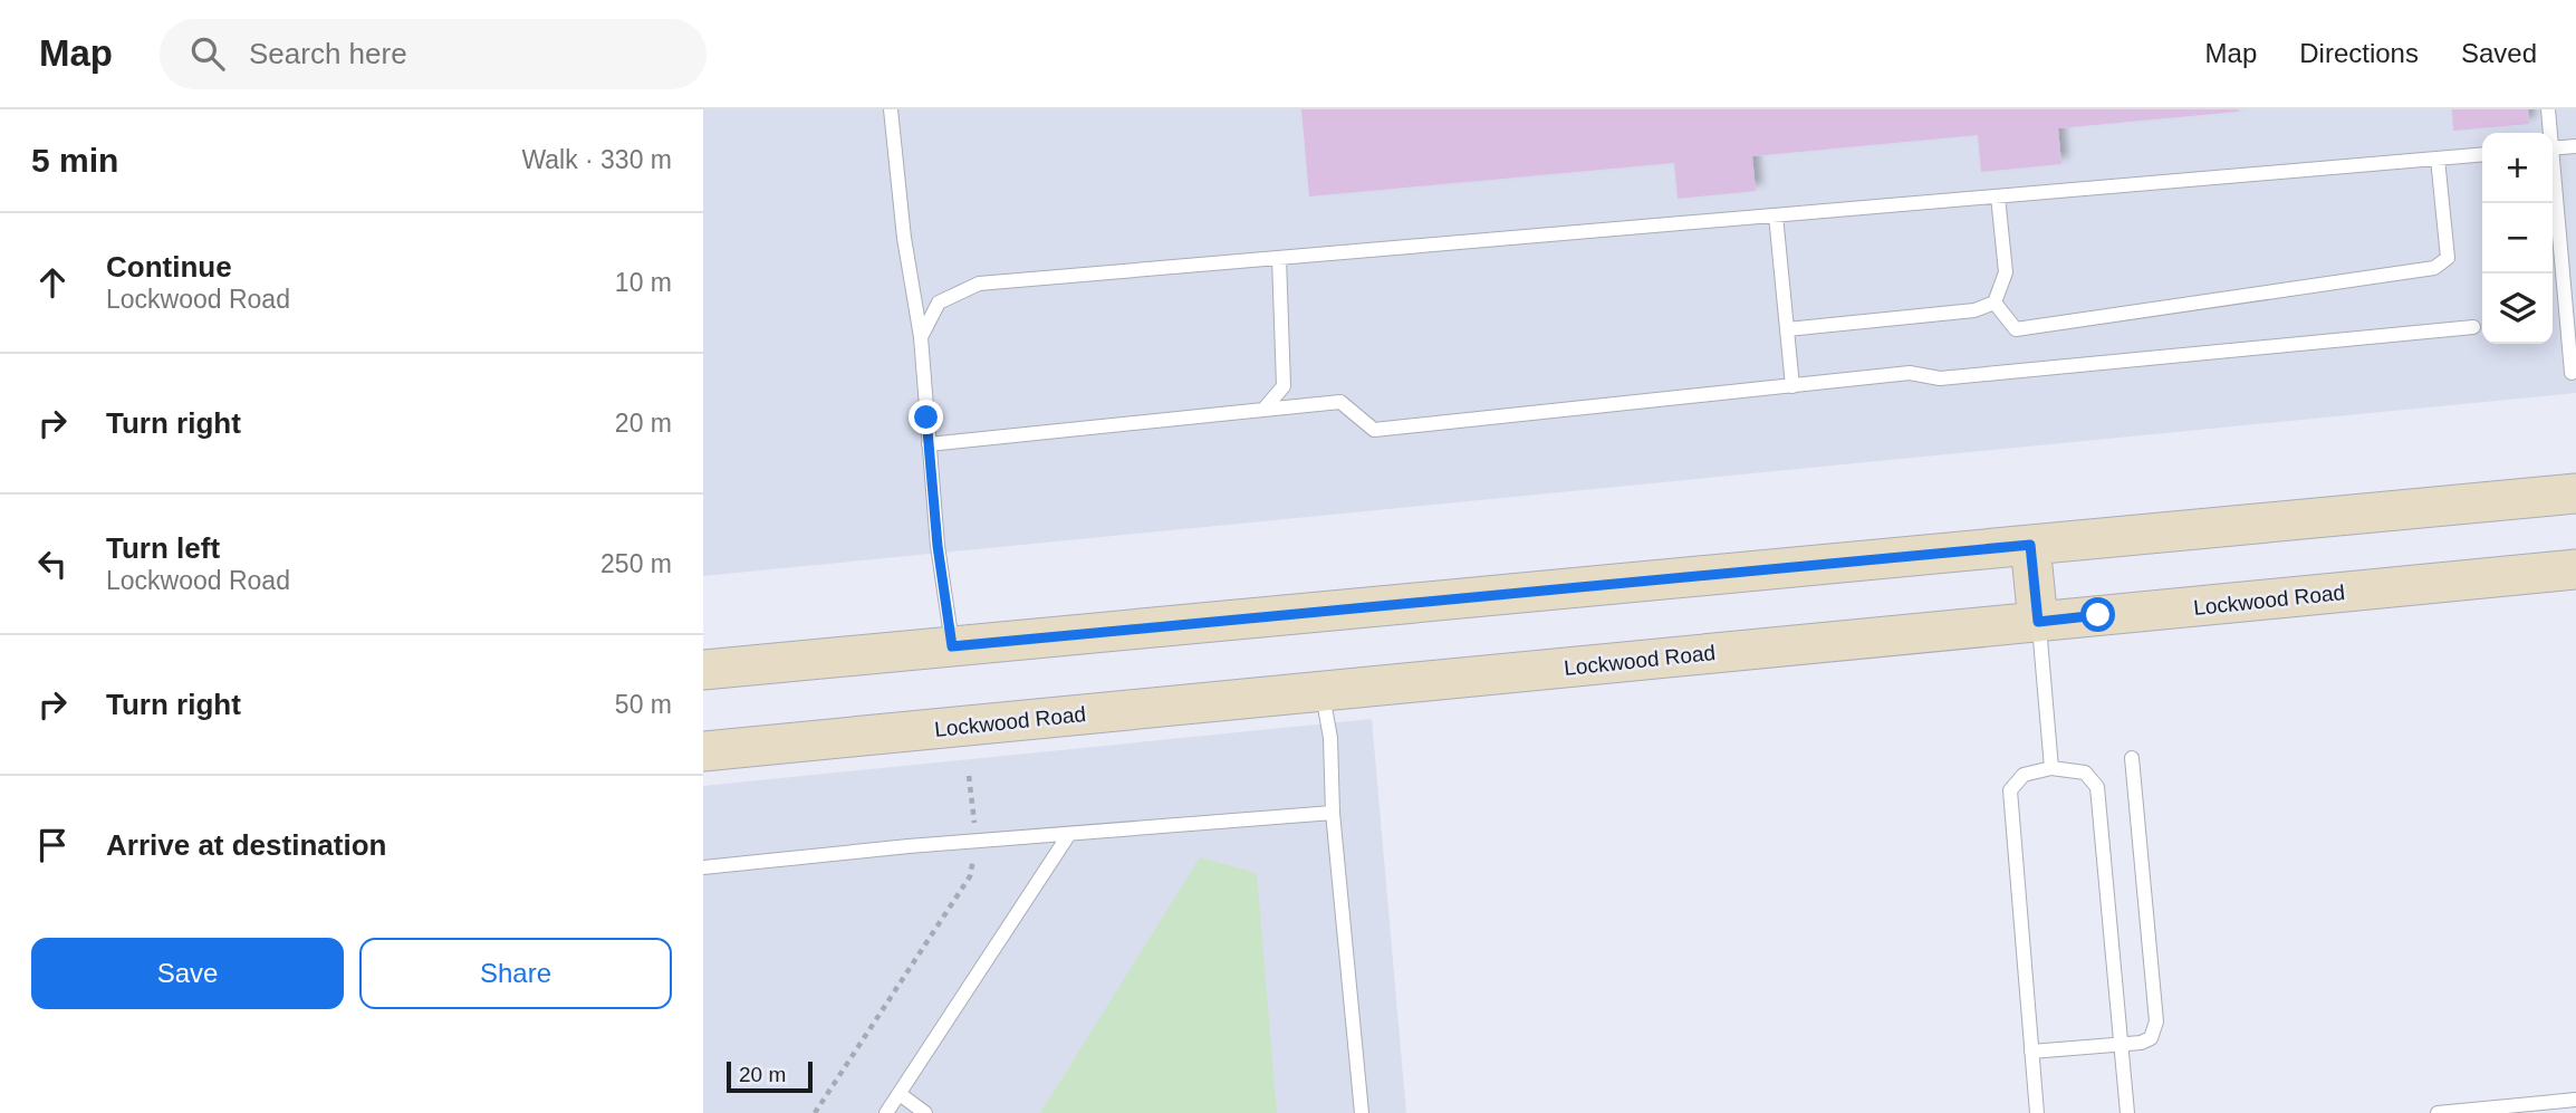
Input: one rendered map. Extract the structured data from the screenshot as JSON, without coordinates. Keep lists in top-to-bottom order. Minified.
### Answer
{"streets":{"main road":["Lockwood Road"]},"scale_bar":"20 m","page":{"header":"Map","search":"Search here","nav":["Map","Directions","Saved"],"heading":["5 min","Walk · 330 m"],"map_buttons":["+","−"],"list":[["Continue","Lockwood Road","10 m"],["Turn right","20 m"],["Turn left","Lockwood Road","250 m"],["Turn right","50 m"],"Arrive at destination"],"buttons":["Save","Share"],"scale":"20 m"}}
